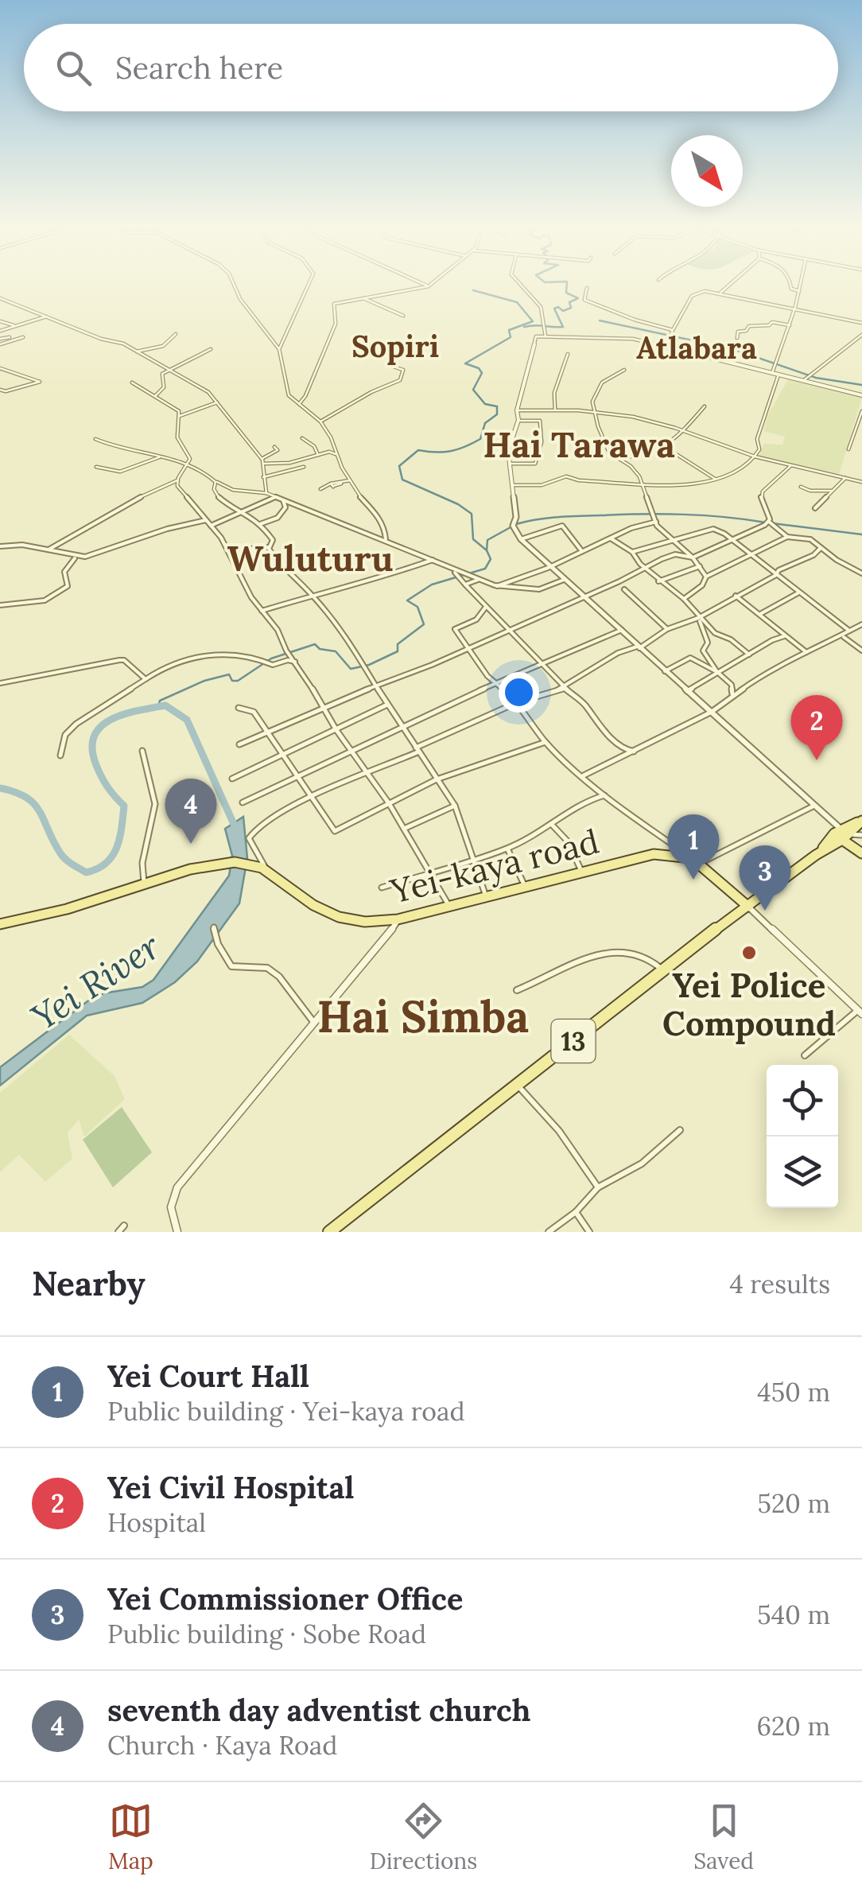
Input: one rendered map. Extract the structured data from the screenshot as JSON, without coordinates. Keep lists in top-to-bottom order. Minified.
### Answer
{"streets":{"main road":["Yei-kaya road","13"]},"districts":["Sopiri","Atlabara","Hai Tarawa","Wuluturu","Hai Simba"],"water":["Yei River"],"places":["Yei Police Compound"],"north":"bottom right","page":{"search":"Search here","pins":["2","4","1","3"],"heading":["Nearby","4 results"],"list":[{"mark":"1","name":"Yei Court Hall","note":"Public building · Yei-kaya road","value":"450 m"},{"mark":"2","name":"Yei Civil Hospital","note":"Hospital","value":"520 m"},{"mark":"3","name":"Yei Commissioner Office","note":"Public building · Sobe Road","value":"540 m"},{"mark":"4","name":"seventh day adventist church","note":"Church · Kaya Road","value":"620 m"}],"nav":["Map","Directions","Saved"]}}
